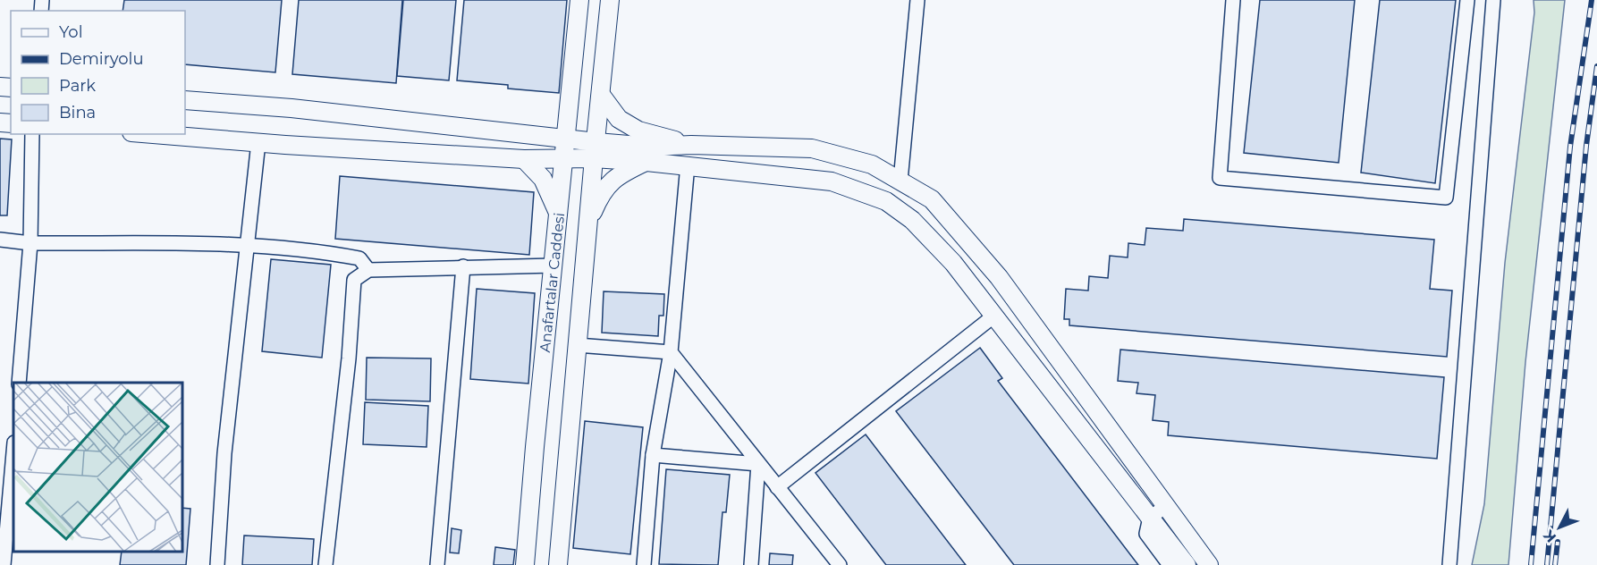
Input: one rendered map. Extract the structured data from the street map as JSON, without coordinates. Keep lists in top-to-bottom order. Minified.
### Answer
{"streets":{"main road":["Anafartalar Caddesi"]},"legend":["Yol","Demiryolu","Park","Bina"],"north":"bottom left"}
